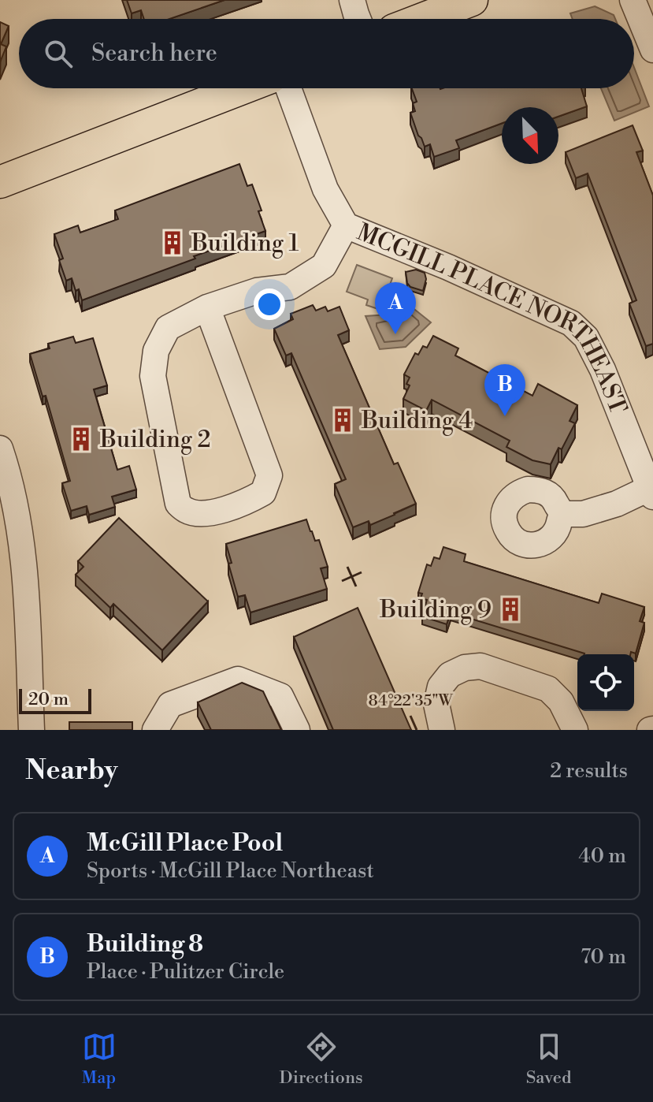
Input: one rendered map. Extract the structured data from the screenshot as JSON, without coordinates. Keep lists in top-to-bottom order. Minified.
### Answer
{"streets":{"street":["MCGILL PLACE NORTHEAST"]},"places":{"building":["Building 1","Building 4","Building 2","Building 9"]},"scale_bar":"20 m","north":"bottom right","page":{"search":"Search here","pins":["A","B"],"scale":"20 m","heading":["Nearby","2 results"],"list":[{"mark":"A","name":"McGill Place Pool","note":"Sports · McGill Place Northeast","value":"40 m"},{"mark":"B","name":"Building 8","note":"Place · Pulitzer Circle","value":"70 m"}],"nav":["Map","Directions","Saved"]},"coordinates":["84°22'35\"W"]}
